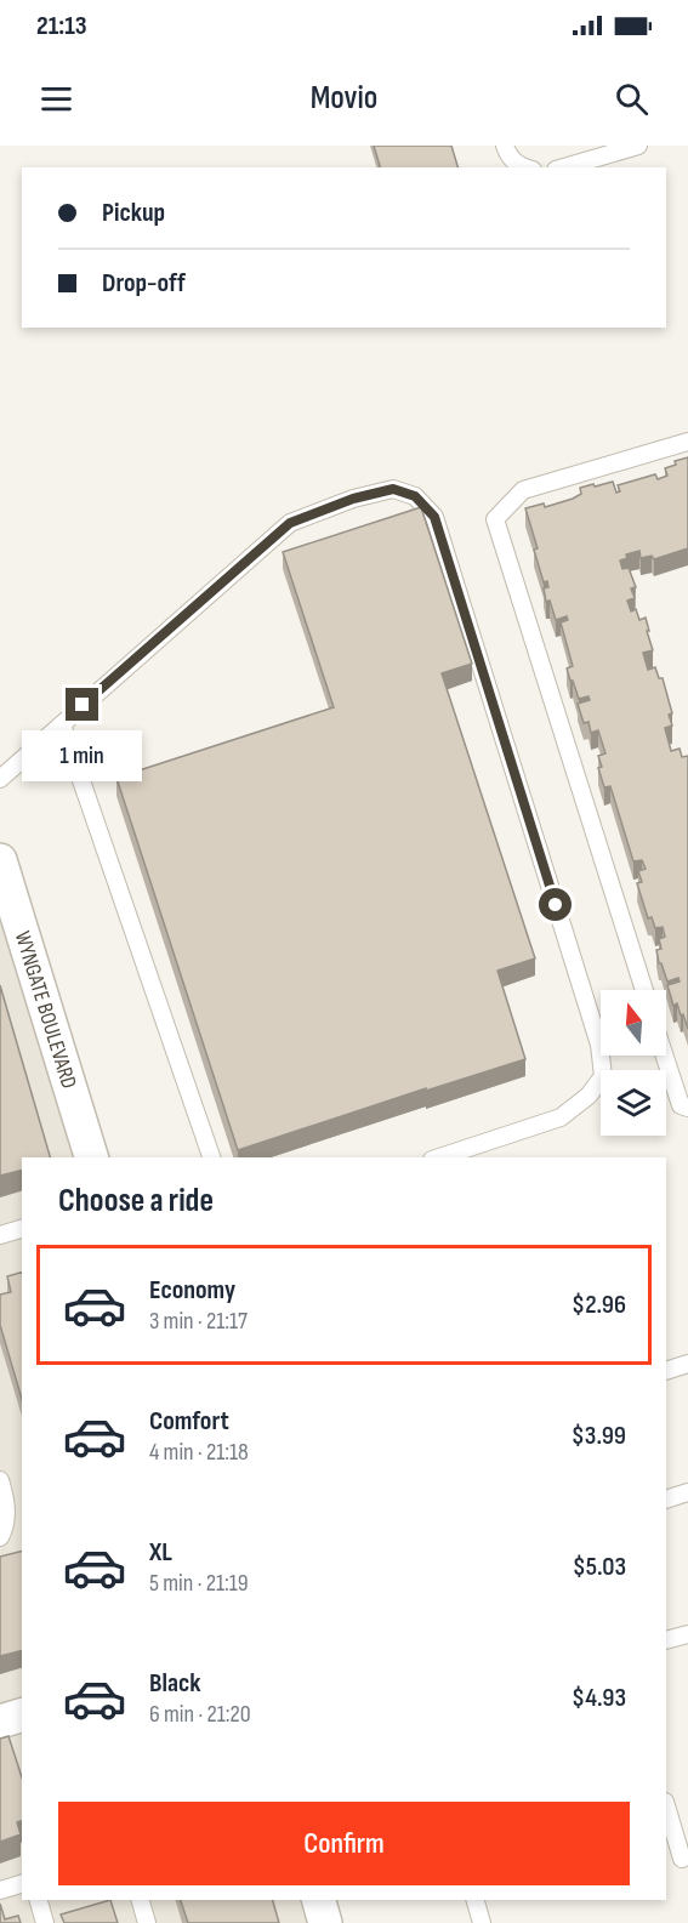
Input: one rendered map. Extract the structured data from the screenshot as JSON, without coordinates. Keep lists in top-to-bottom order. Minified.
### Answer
{"streets":{"street":["WYNGATE BOULEVARD"]},"north":"top","page":{"status":"21:13","header":"Movio","banner":["Pickup","Drop-off"],"bubble":"1 min","heading":"Choose a ride","list":[{"name":"Economy","note":"3 min · 21:17","value":"$2.96"},{"name":"Comfort","note":"4 min · 21:18","value":"$3.99"},{"name":"XL","note":"5 min · 21:19","value":"$5.03"},{"name":"Black","note":"6 min · 21:20","value":"$4.93"}],"buttons":"Confirm"}}
